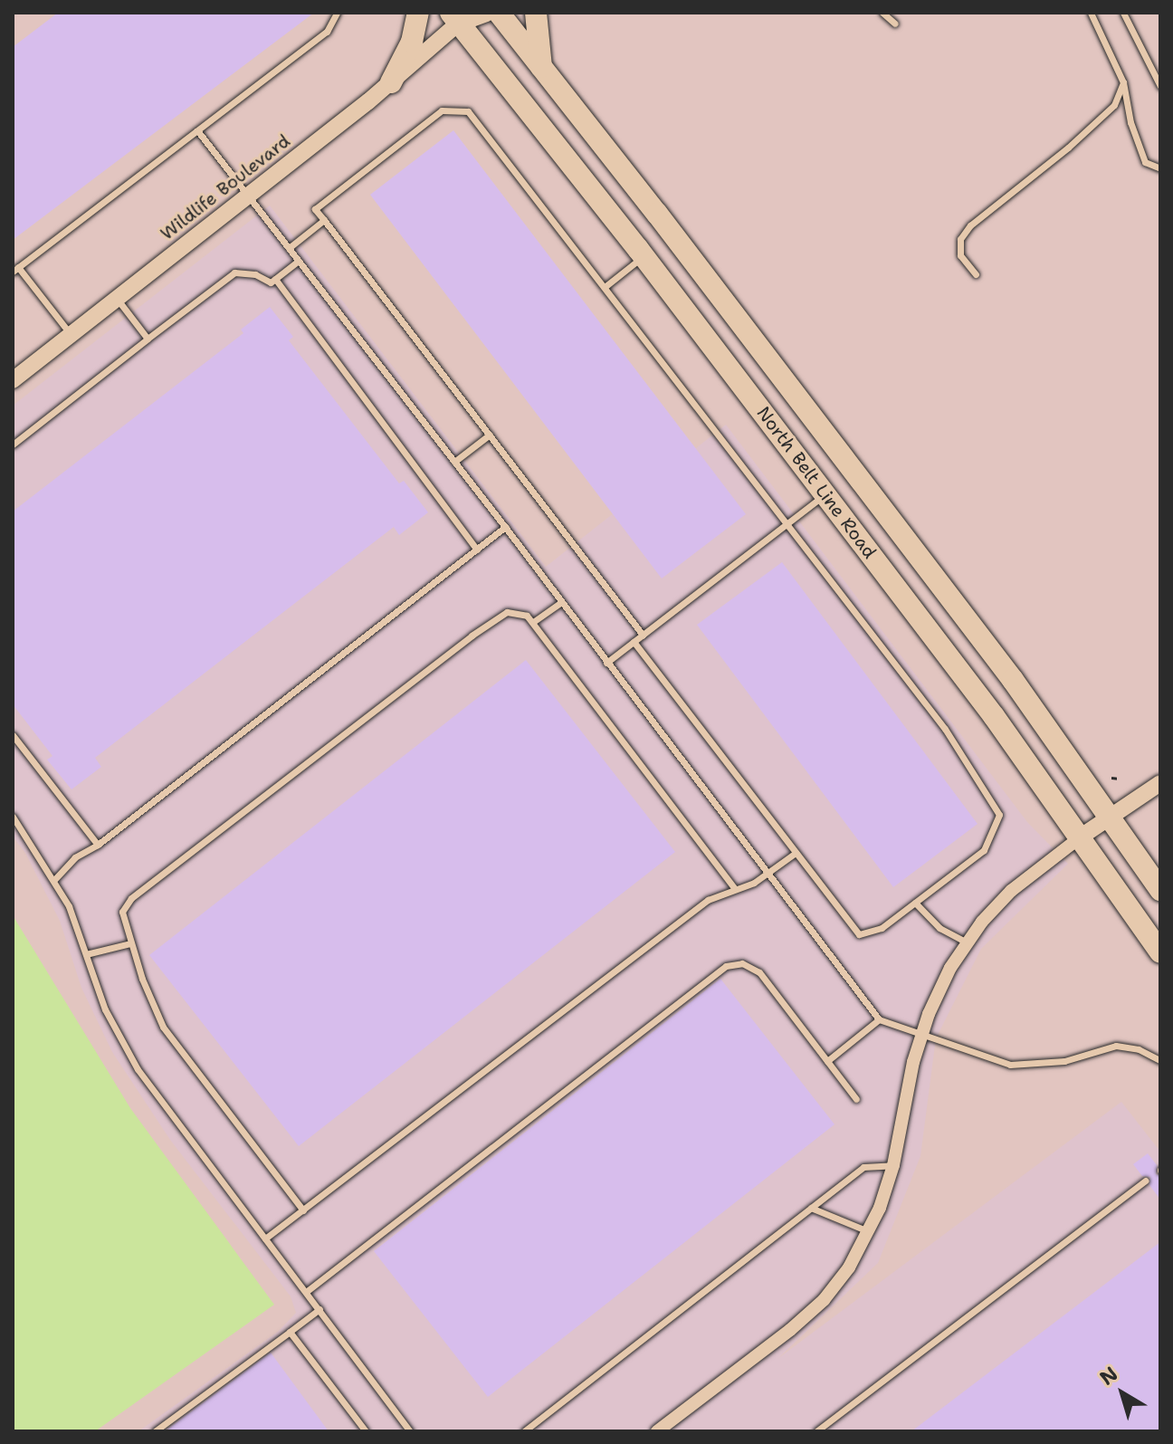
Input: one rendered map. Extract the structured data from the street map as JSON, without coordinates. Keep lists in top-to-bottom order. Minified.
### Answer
{"streets":{"main road":["North Belt Line Road"],"street":["Wildlife Boulevard"]},"crossings":[["Wildlife Boulevard","North Belt Line Road"]],"north":"top left"}
